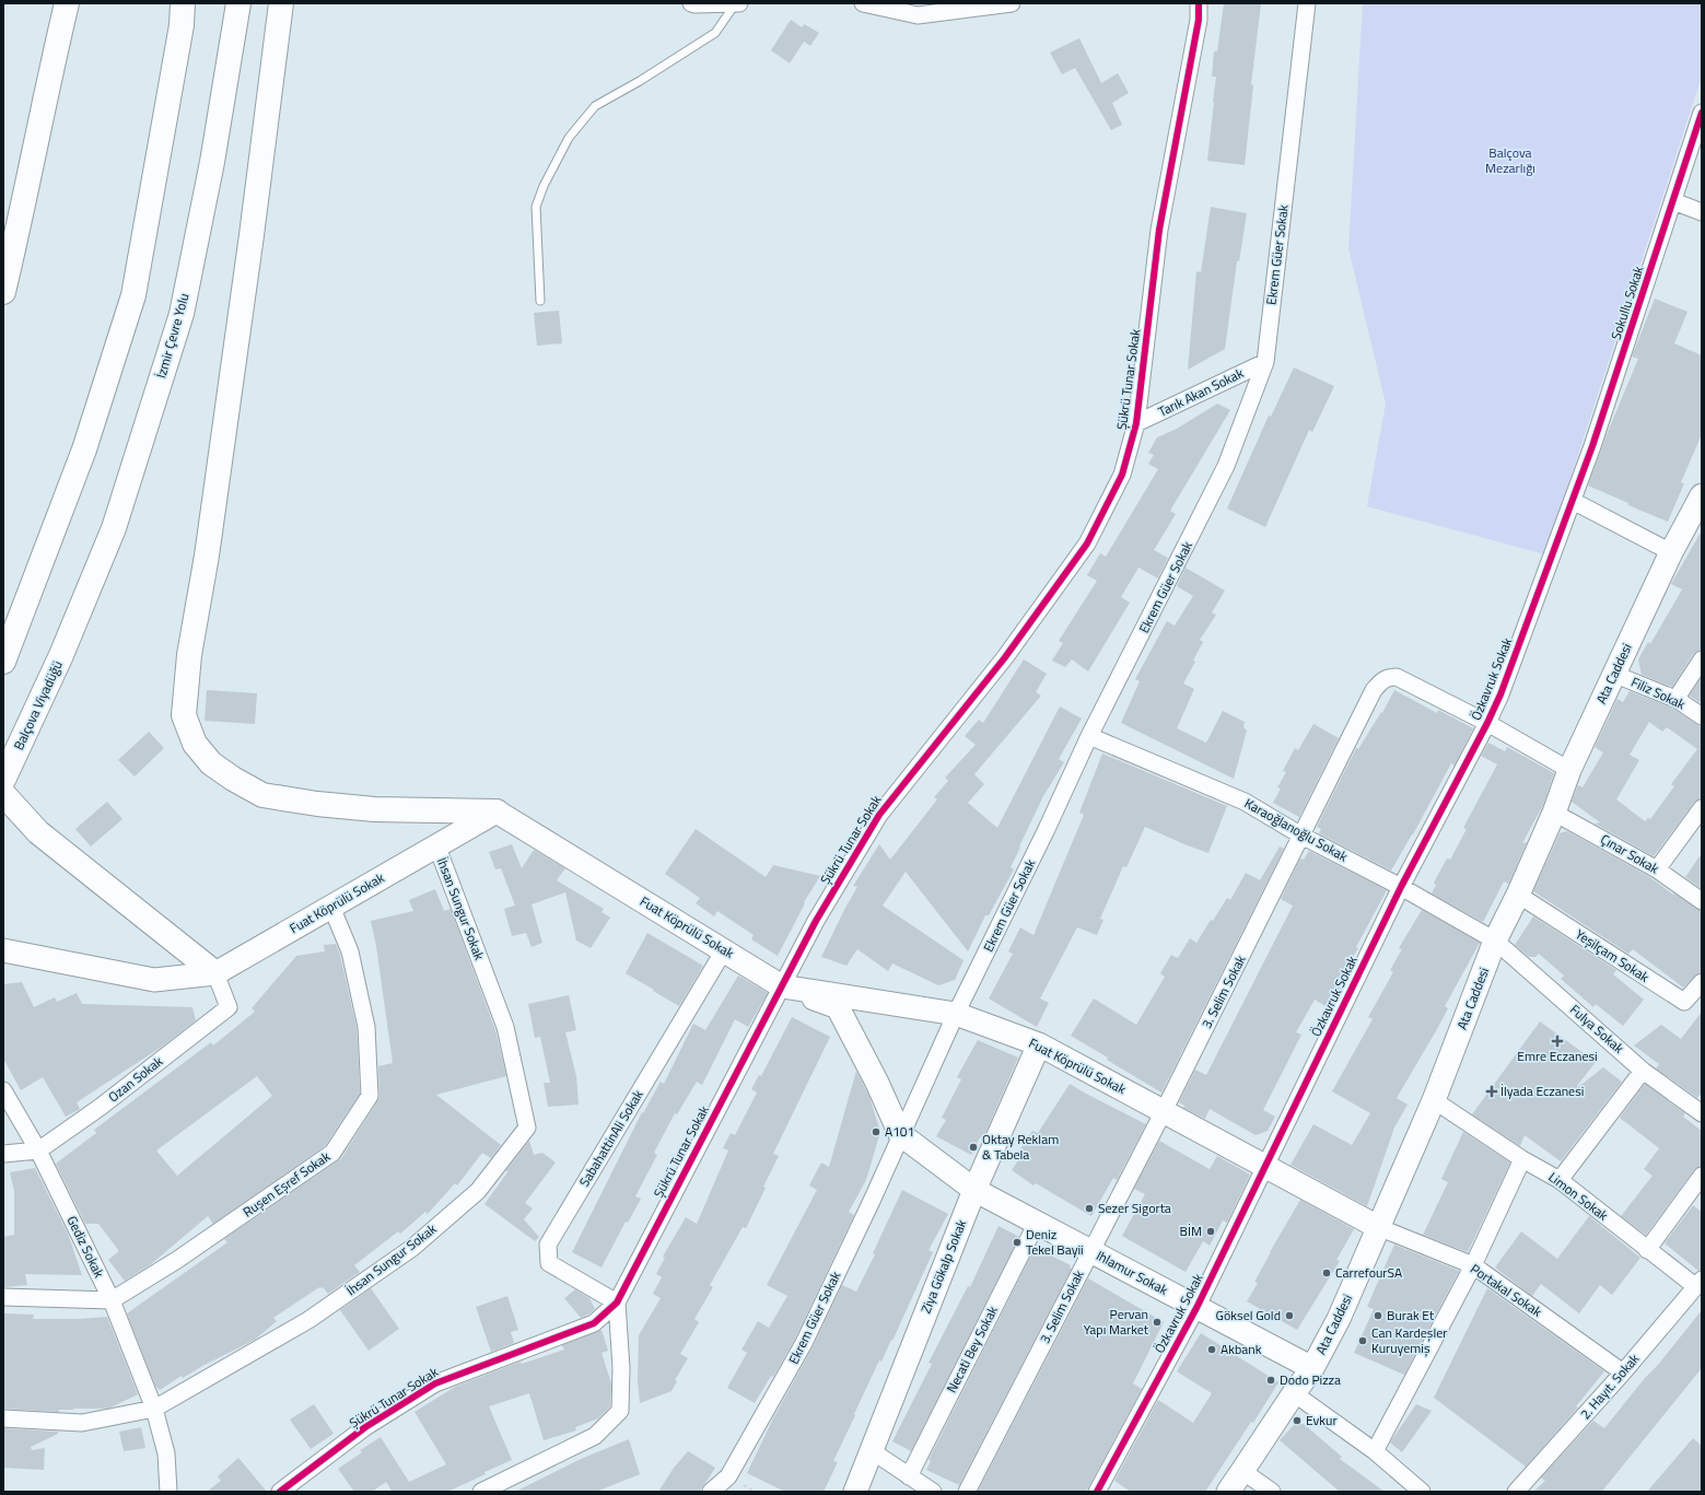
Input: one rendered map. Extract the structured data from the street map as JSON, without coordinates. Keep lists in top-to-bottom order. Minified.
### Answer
{"streets":{"highway":["İzmir Çevre Yolu","Balçova Viyadüğü"],"main road":["Ata Caddesi","Fuat Köprülü Sokak","Ziya Gökalp Sokak","Ihlamur Sokak"],"street":["Ekrem Güer Sokak","Sokullu Sokak","Şükrü Tunar Sokak","Tarık Akan Sokak","Özkavruk Sokak","Filiz Sokak","Karaoğlanoğlu Sokak","Çınar Sokak","İhsan Sungur Sokak","Yeşilçam Sokak","3. Selim Sokak","Fulya Sokak","Ozan Sokak","SabahattinAli Sokak","Ruşen Eşref Sokak","Limon Sokak","Gediz Sokak","Portakal Sokak","Necati Bey Sokak","2. Hayıt. Sokak"]},"crossings":[["Ekrem Güer Sokak","Tarık Akan Sokak"],["Ekrem Güer Sokak","Karaoğlanoğlu Sokak"],["Ekrem Güer Sokak","Fuat Köprülü Sokak"],["Ekrem Güer Sokak","Ihlamur Sokak"],["Sokullu Sokak","Özkavruk Sokak"],["İzmir Çevre Yolu","Balçova Viyadüğü"],["Şükrü Tunar Sokak","Tarık Akan Sokak"],["Şükrü Tunar Sokak","Fuat Köprülü Sokak"],["Şükrü Tunar Sokak","SabahattinAli Sokak"],["Ata Caddesi","Filiz Sokak"],["Ata Caddesi","Karaoğlanoğlu Sokak"],["Ata Caddesi","Çınar Sokak"],["Ata Caddesi","Fuat Köprülü Sokak"],["Ata Caddesi","Yeşilçam Sokak"],["Ata Caddesi","3. Selim Sokak"],["Ata Caddesi","Fulya Sokak"],["Ata Caddesi","Limon Sokak"],["Ata Caddesi","Ihlamur Sokak"],["Ata Caddesi","Portakal Sokak"],["Özkavruk Sokak","Karaoğlanoğlu Sokak"],["Özkavruk Sokak","Fuat Köprülü Sokak"],["Özkavruk Sokak","3. Selim Sokak"],["Özkavruk Sokak","Ihlamur Sokak"],["Karaoğlanoğlu Sokak","3. Selim Sokak"],["Karaoğlanoğlu Sokak","Fulya Sokak"],["Fuat Köprülü Sokak","İhsan Sungur Sokak"],["Fuat Köprülü Sokak","3. Selim Sokak"],["Fuat Köprülü Sokak","Ozan Sokak"],["Fuat Köprülü Sokak","SabahattinAli Sokak"],["Fuat Köprülü Sokak","Ruşen Eşref Sokak"],["Fuat Köprülü Sokak","Ziya Gökalp Sokak"],["Fuat Köprülü Sokak","Portakal Sokak"],["İhsan Sungur Sokak","Gediz Sokak"],["3. Selim Sokak","Ihlamur Sokak"],["Ozan Sokak","Gediz Sokak"],["Ruşen Eşref Sokak","Gediz Sokak"],["Limon Sokak","2. Hayıt. Sokak"],["Ziya Gökalp Sokak","Ihlamur Sokak"],["Ihlamur Sokak","Necati Bey Sokak"],["Portakal Sokak","2. Hayıt. Sokak"]],"parks":["Balçova Mezarlığı"],"places":{"health":["Emre Eczanesi","İlyada Eczanesi"],"other":["A101","Oktay Reklam & Tabela","Sezer Sigorta","BİM","Deniz Tekel Bayii","CarrefourSA","Göksel Gold","Burak Et","Pervan Yapı Market","Can Kardeşler Kuruyemiş","Akbank","Dodo Pizza","Evkur"]}}
